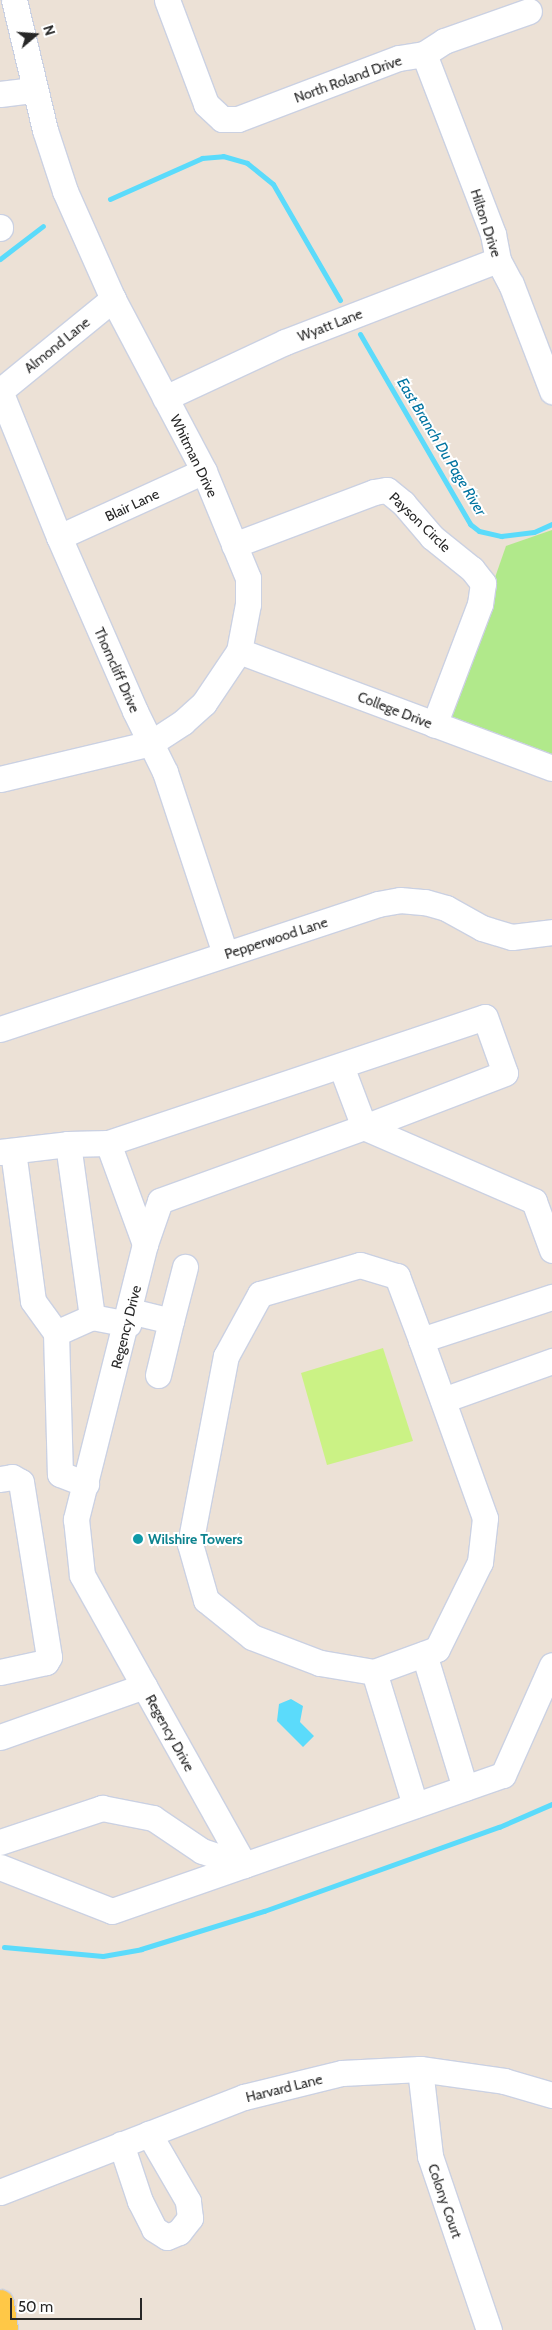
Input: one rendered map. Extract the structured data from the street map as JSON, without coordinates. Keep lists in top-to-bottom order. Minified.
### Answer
{"streets":{"street":["North Roland Drive","Hilton Drive","Wyatt Lane","Almond Lane","Whitman Drive","Blair Lane","Payson Circle","Thorncliff Drive","College Drive","Pepperwood Lane","Regency Drive","Harvard Lane","Colony Court"]},"crossings":[["North Roland Drive","Hilton Drive"],["Hilton Drive","Wyatt Lane"],["Wyatt Lane","Whitman Drive"],["Almond Lane","Whitman Drive"],["Almond Lane","Thorncliff Drive"],["Whitman Drive","Blair Lane"],["Whitman Drive","Payson Circle"],["Whitman Drive","Thorncliff Drive"],["Whitman Drive","College Drive"],["Blair Lane","Thorncliff Drive"],["Payson Circle","College Drive"],["Thorncliff Drive","Pepperwood Lane"],["Harvard Lane","Colony Court"]],"water":["East Branch Du Page River"],"places":["Wilshire Towers"],"scale_bar":"50 m","north":"right"}
